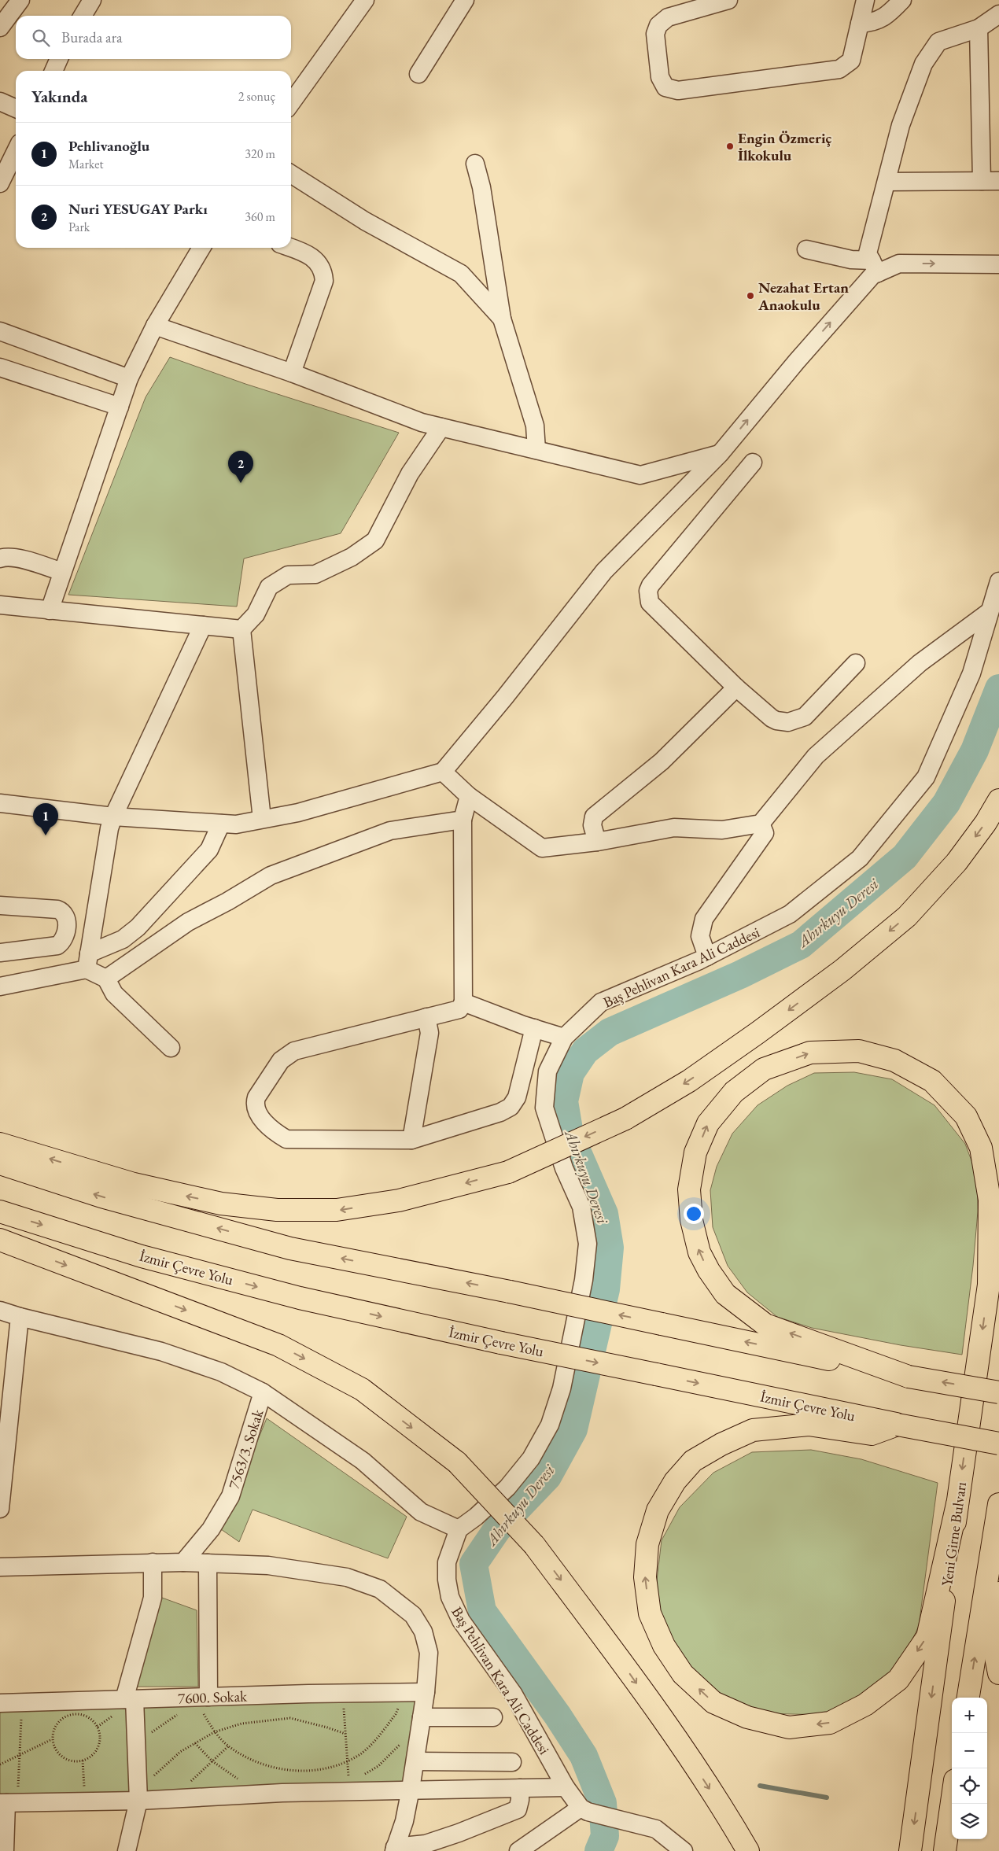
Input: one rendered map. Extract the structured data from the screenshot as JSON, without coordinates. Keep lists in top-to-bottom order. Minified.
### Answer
{"streets":{"main road":["İzmir Çevre Yolu","Yeni Girne Bulvarı"],"street":["Baş Pehlivan Kara Ali Caddesi","7563/3. Sokak","7600. Sokak"]},"water":["Ahırkuyu Deresi"],"places":["Engin Özmeriç İlkokulu","Nezahat Ertan Anaokulu"],"page":{"search":"Burada ara","heading":["Yakında","2 sonuç"],"list":[{"mark":"1","name":"Pehlivanoğlu","note":"Market","value":"320 m"},{"mark":"2","name":"Nuri YESUGAY Parkı","note":"Park","value":"360 m"}],"pins":["2","1"],"map_buttons":["+","−"]}}
